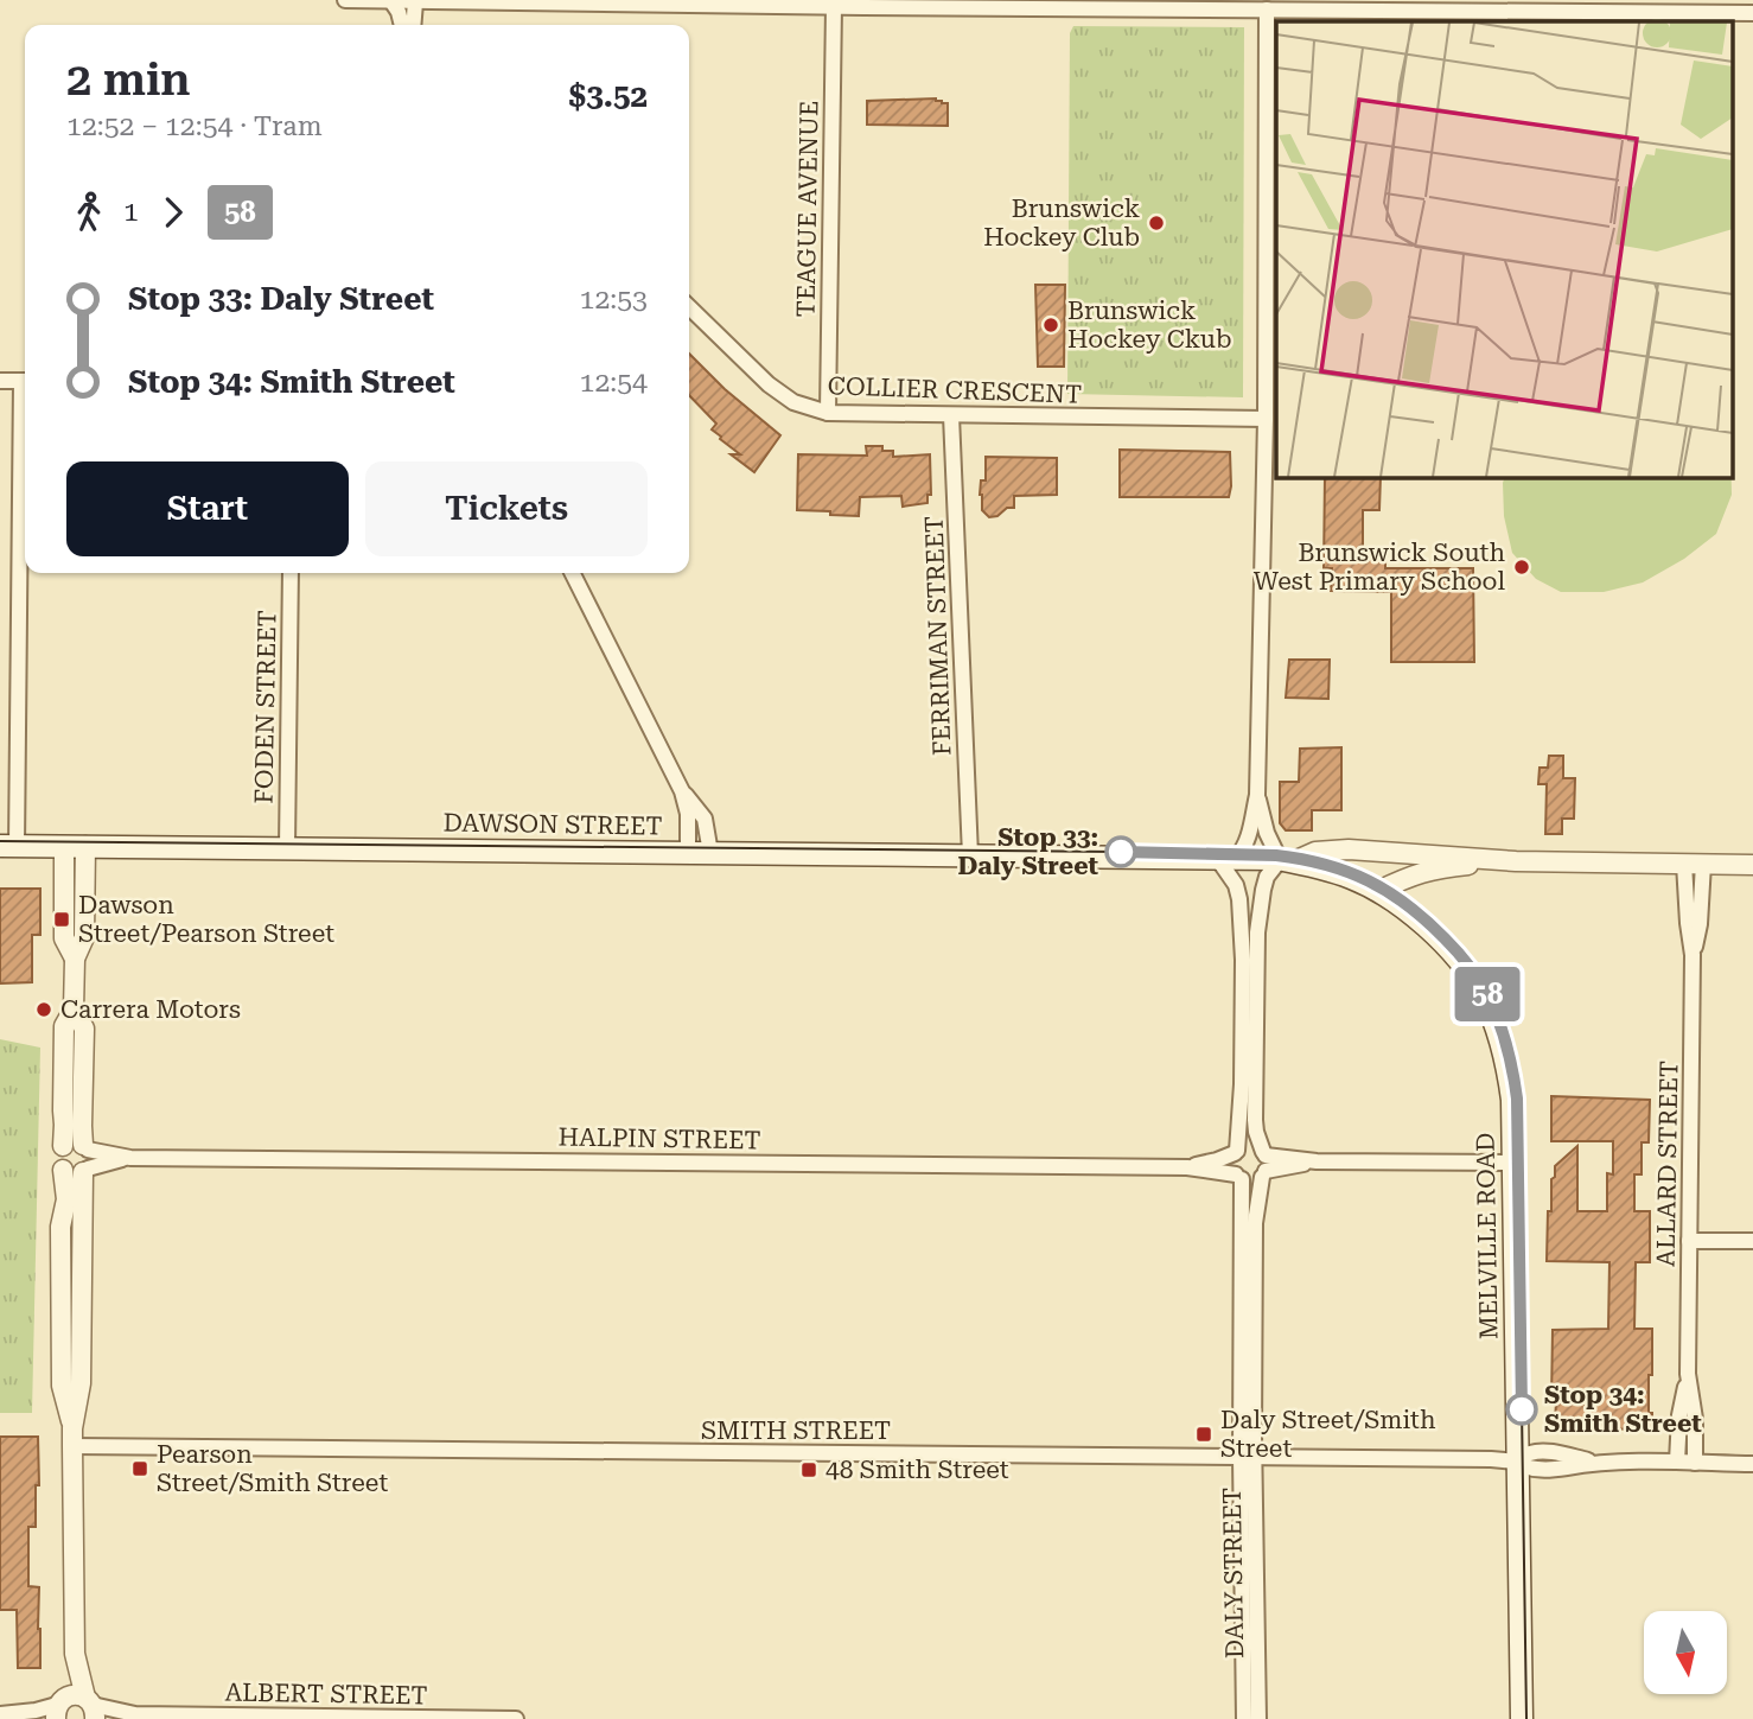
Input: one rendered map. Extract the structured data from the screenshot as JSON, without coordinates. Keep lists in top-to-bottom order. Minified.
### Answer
{"streets":{"main road":["DAWSON STREET","MELVILLE ROAD"],"street":["TEAGUE AVENUE","COLLIER CRESCENT","FERRIMAN STREET","FODEN STREET","HALPIN STREET","ALLARD STREET","SMITH STREET","DALY STREET","ALBERT STREET"]},"crossings":[["TEAGUE AVENUE","COLLIER CRESCENT"],["COLLIER CRESCENT","FERRIMAN STREET"],["FERRIMAN STREET","DAWSON STREET"],["FODEN STREET","DAWSON STREET"],["HALPIN STREET","DALY STREET"],["ALLARD STREET","SMITH STREET"],["MELVILLE ROAD","SMITH STREET"],["SMITH STREET","DALY STREET"]],"places":{"other":["Brunswick Hockey Club","Brunswick Hockey Ckub","Brunswick South West Primary School","Stop 33: Daly Street","Carrera Motors","Stop 34: Smith Street"],"transit":["Dawson Street/Pearson Street","Daly Street/Smith Street","Pearson Street/Smith Street","48 Smith Street"]},"lines":["tram line 58"],"north":"bottom","page":{"on_map":"58","heading":["2 min","12:52 – 12:54 · Tram","$3.52"],"legs":["1","58"],"list":[{"name":"Stop 33: Daly Street","value":"12:53"},{"name":"Stop 34: Smith Street","value":"12:54"}],"buttons":["Start","Tickets"]}}
